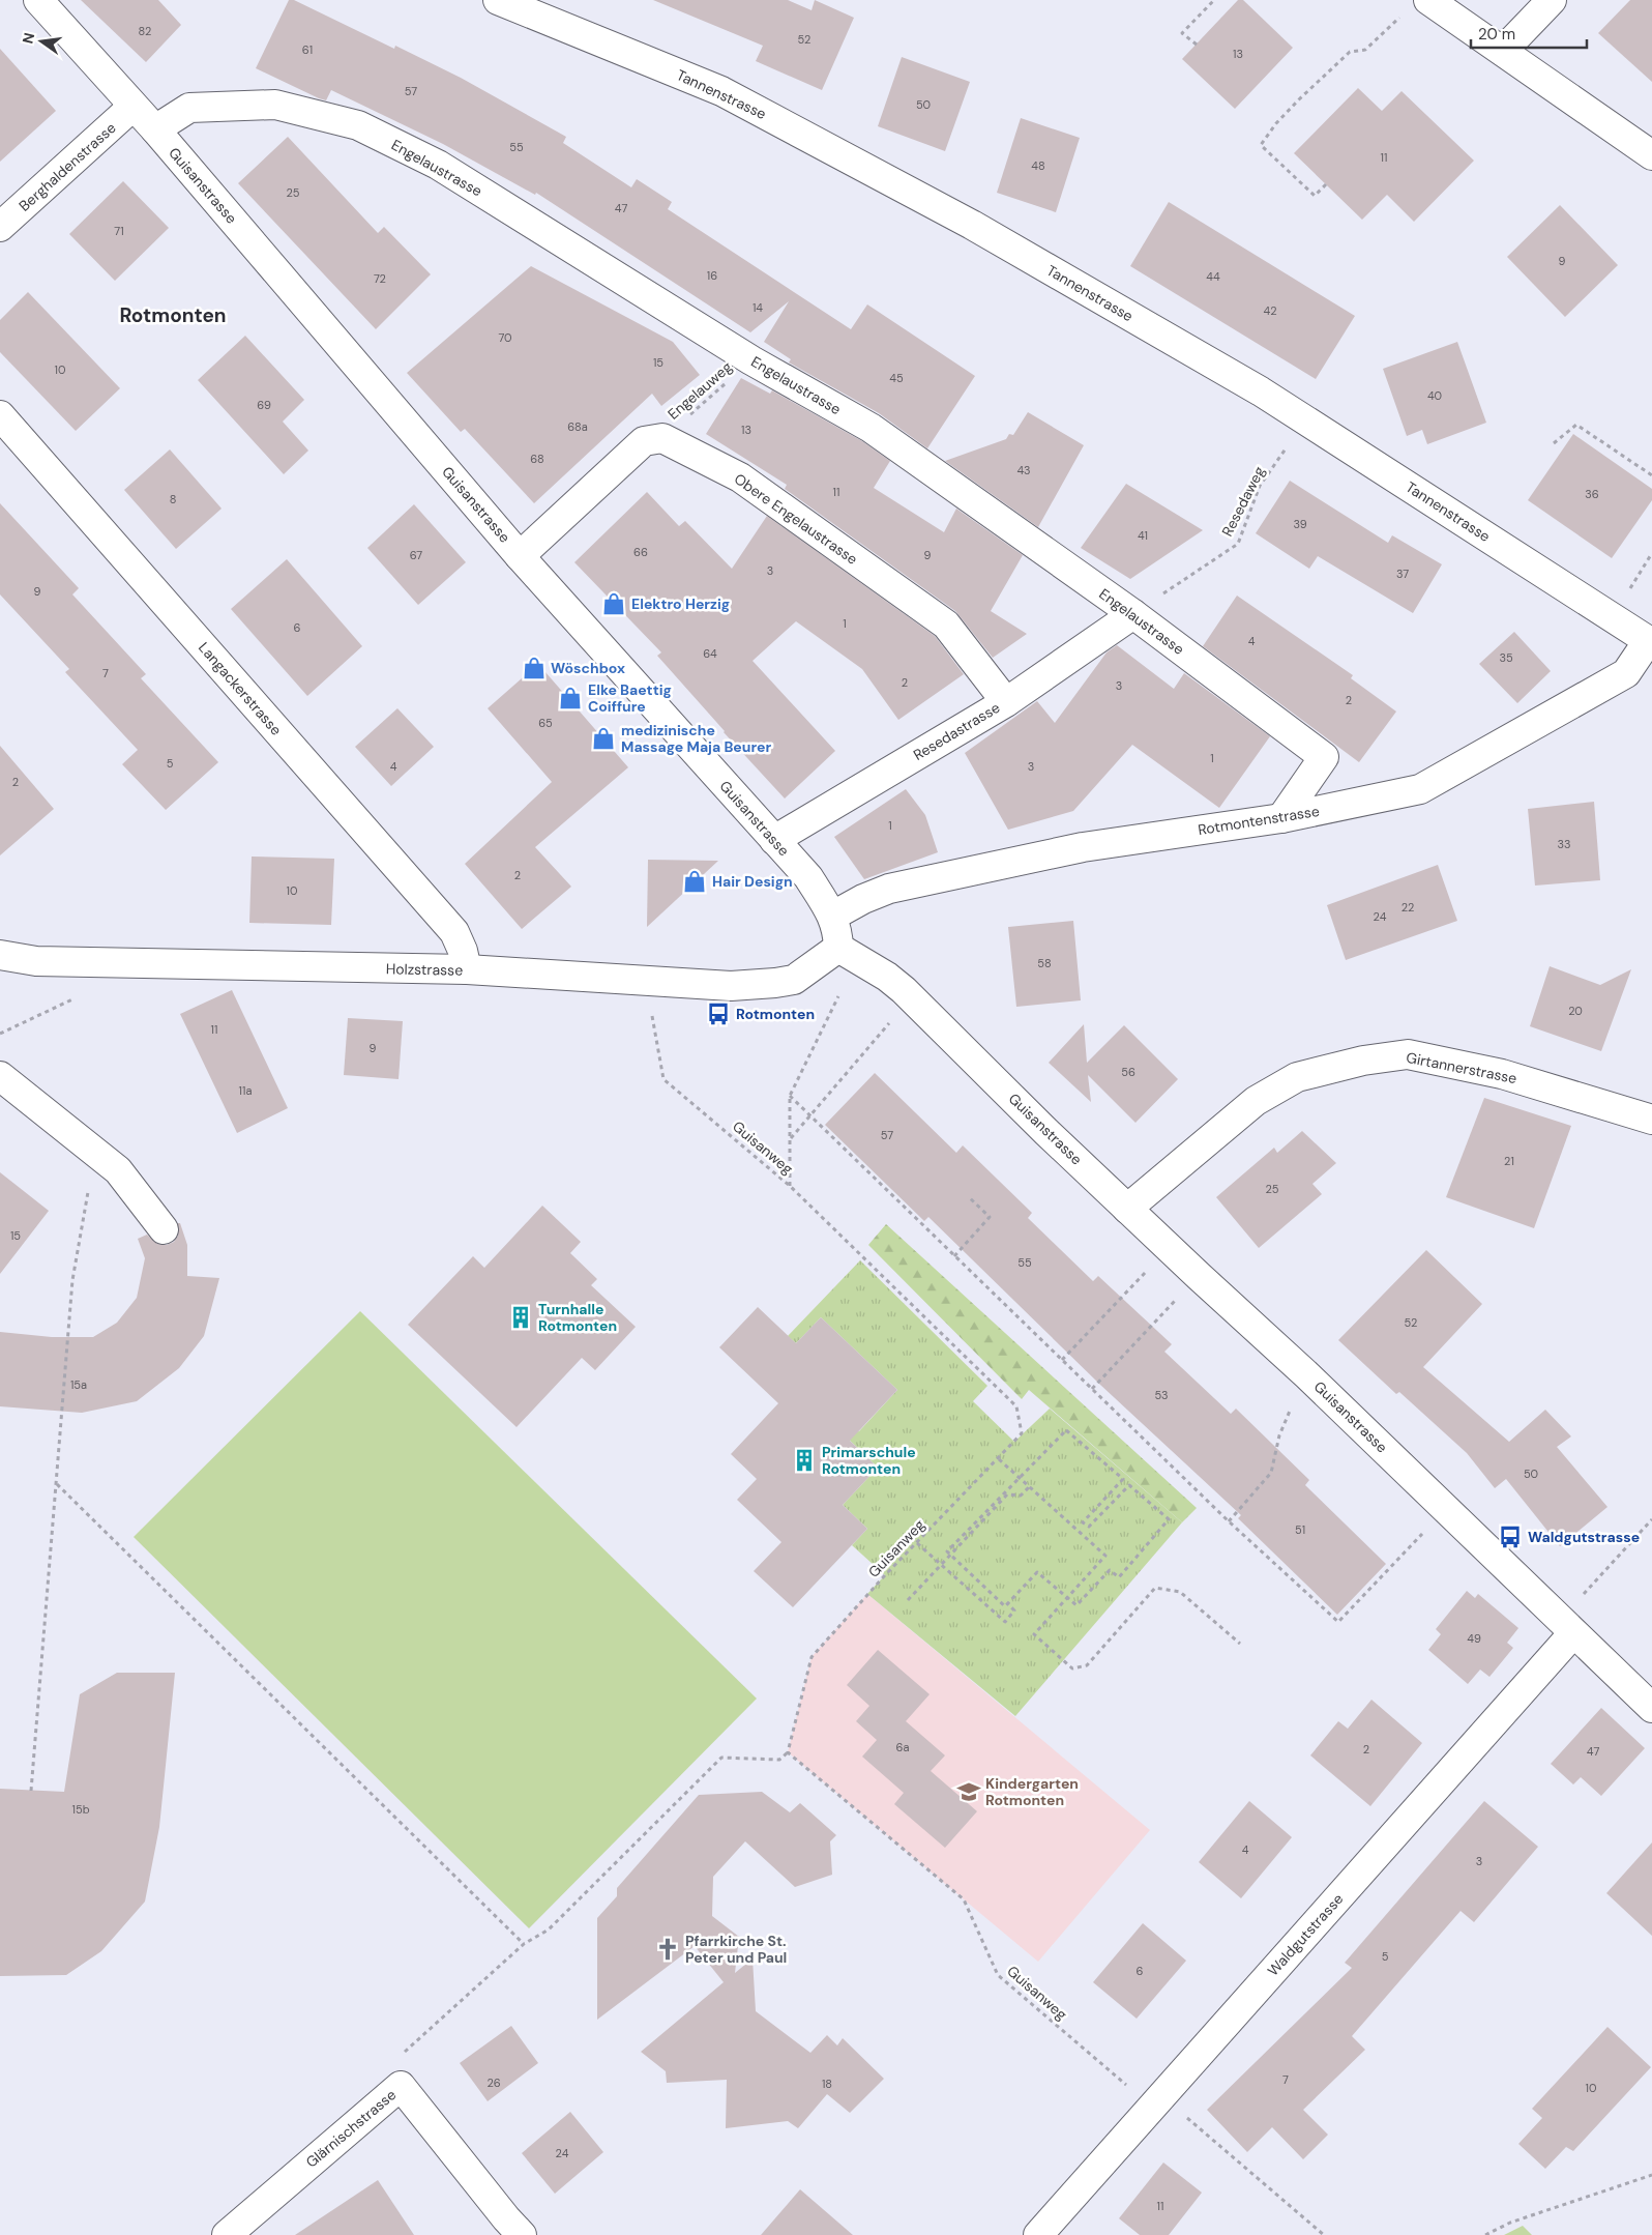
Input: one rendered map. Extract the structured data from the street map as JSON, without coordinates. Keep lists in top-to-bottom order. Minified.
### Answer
{"streets":{"street":["Tannenstrasse","Berghaldenstrasse","Engelaustrasse","Guisanstrasse","Obere Engelaustrasse","Langackerstrasse","Resedastrasse","Rotmontenstrasse","Holzstrasse","Girtannerstrasse","Waldgutstrasse","Glärnischstrasse"],"path":["Engelauweg","Resedaweg","Guisanweg"]},"crossings":[["Tannenstrasse","Resedaweg"],["Tannenstrasse","Rotmontenstrasse"],["Berghaldenstrasse","Guisanstrasse"],["Engelaustrasse","Guisanstrasse"],["Engelaustrasse","Engelauweg"],["Engelaustrasse","Resedaweg"],["Engelaustrasse","Resedastrasse"],["Engelaustrasse","Rotmontenstrasse"],["Guisanstrasse","Resedastrasse"],["Guisanstrasse","Rotmontenstrasse"],["Guisanstrasse","Holzstrasse"],["Guisanstrasse","Girtannerstrasse"],["Guisanstrasse","Waldgutstrasse"],["Engelauweg","Obere Engelaustrasse"],["Resedaweg","Resedastrasse"],["Obere Engelaustrasse","Resedastrasse"],["Langackerstrasse","Holzstrasse"],["Guisanweg","Waldgutstrasse"]],"districts":["Rotmonten"],"places":{"shop":["Elektro Herzig","Wöschbox","Elke Baettig Coiffure","medizinische Massage Maja Beurer","Hair Design"],"bus stop":["Rotmonten","Waldgutstrasse"],"building":["Turnhalle Rotmonten","Primarschule Rotmonten"],"school or university":["Kindergarten Rotmonten"],"church":["Pfarrkirche St. Peter und Paul"]},"house_numbers":["82","52","61","13","57","50","55","11","48","25","47","71","9","16","44","72","14","42","70","15","10","45","40","69","68a","13","68","43","11","36","8","39","41","66","67","9","3","37","9","1","6","4","64","35","7","2","3","2","65","1","5","4","3","2","1","33","2","10","22","24","58","20","11","9","56","11a","57","21","25","15","55","52","15a","53","50","51","49","6a","2","47","15b","4","3","5","6","7","26","18","10","24","11"],"scale_bar":"20 m","north":"left"}
